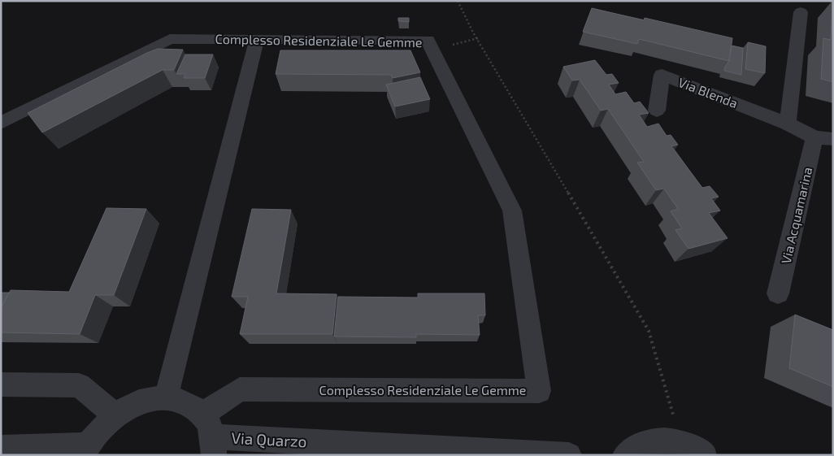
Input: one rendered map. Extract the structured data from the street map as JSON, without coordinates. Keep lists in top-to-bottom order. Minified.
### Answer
{"streets":{"street":["Complesso Residenziale Le Gemme","Via Blenda","Via Acquamarina","Via Quarzo"]},"crossings":[["Complesso Residenziale Le Gemme","Via Quarzo"],["Via Blenda","Via Acquamarina"]]}
